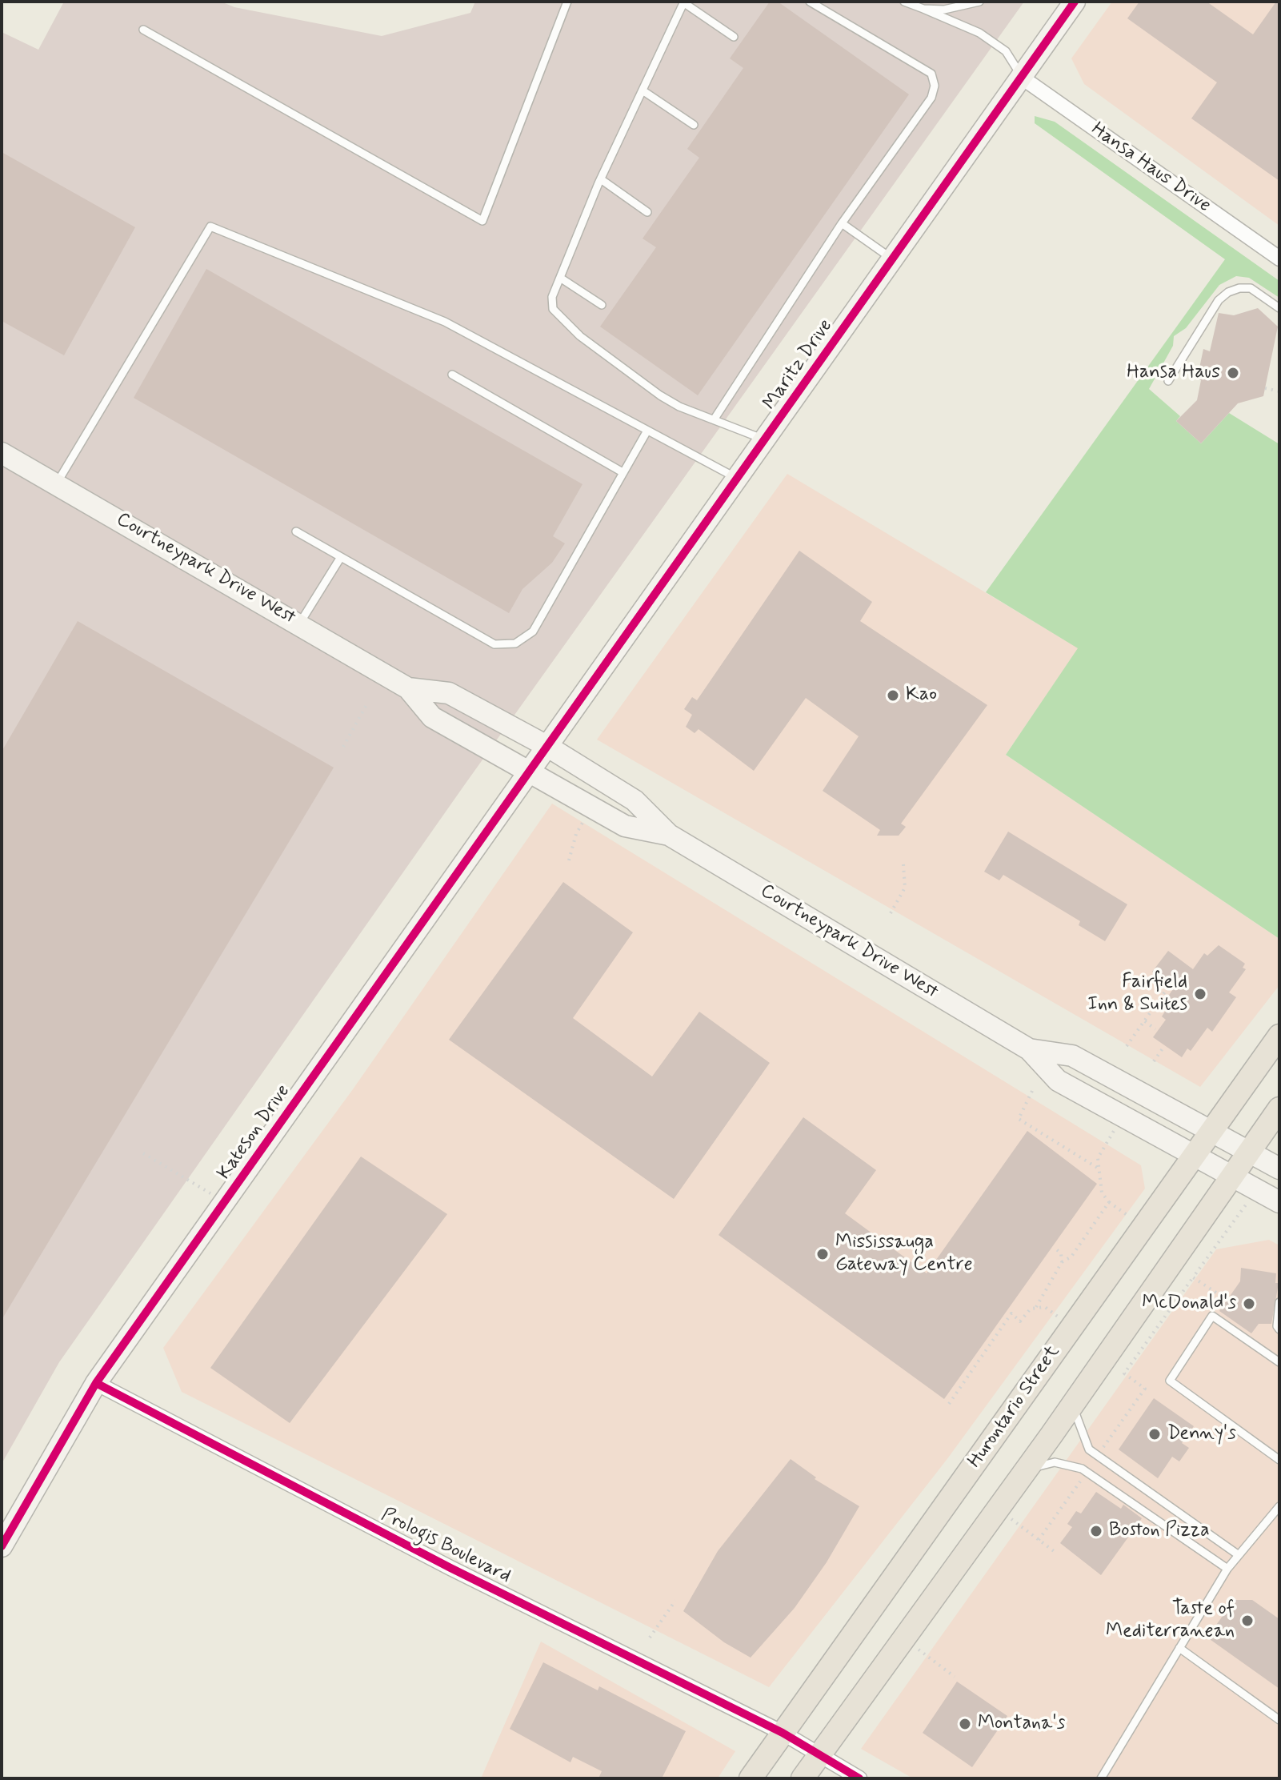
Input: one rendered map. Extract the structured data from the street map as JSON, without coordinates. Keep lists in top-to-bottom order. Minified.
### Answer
{"streets":{"main road":["Maritz Drive","Courtneypark Drive West","Kateson Drive","Hurontario Street"],"street":["Hansa Haus Drive","Prologis Boulevard"]},"crossings":[["Hansa Haus Drive","Maritz Drive"],["Maritz Drive","Courtneypark Drive West"],["Maritz Drive","Kateson Drive"],["Courtneypark Drive West","Kateson Drive"],["Courtneypark Drive West","Hurontario Street"],["Kateson Drive","Prologis Boulevard"],["Hurontario Street","Prologis Boulevard"]],"places":["Hansa Haus","Kao","Fairfield Inn & Suites","Mississauga Gateway Centre","McDonald's","Denny's","Boston Pizza","Taste of Mediterranean","Montana's"]}
